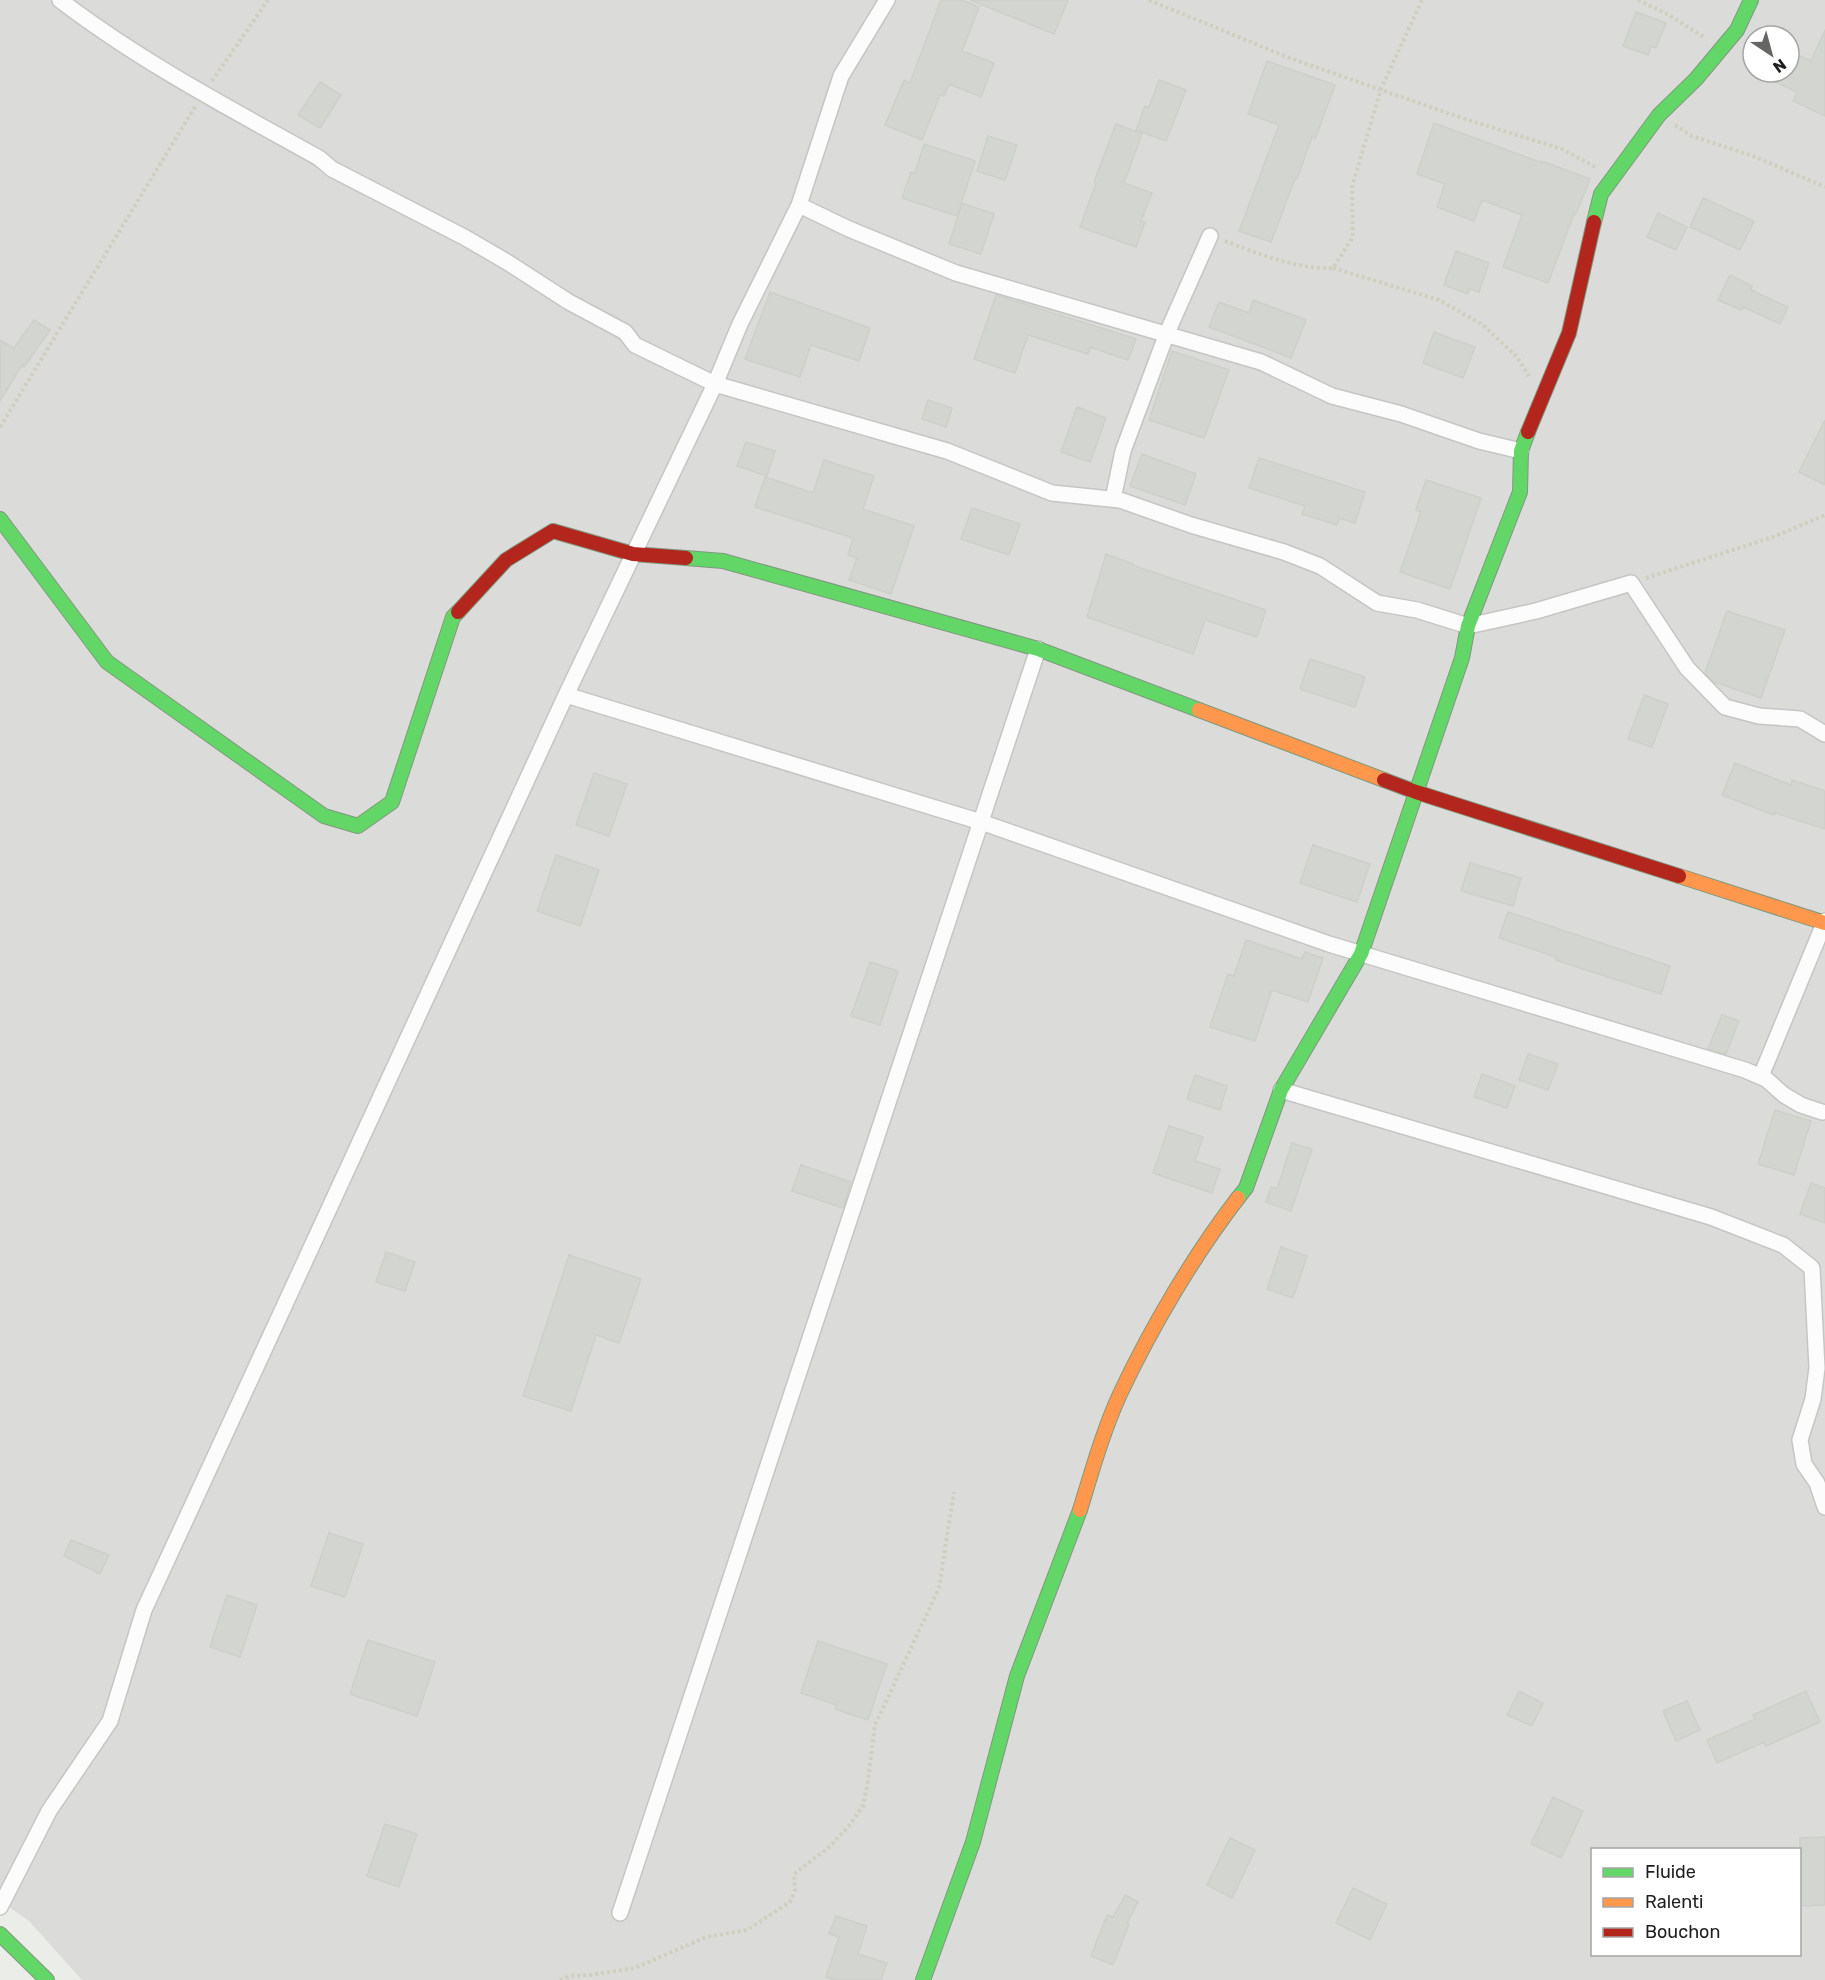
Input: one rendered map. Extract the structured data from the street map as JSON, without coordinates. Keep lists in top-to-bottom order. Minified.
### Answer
{"legend":["Fluide","Ralenti","Bouchon"],"north":"bottom right"}
